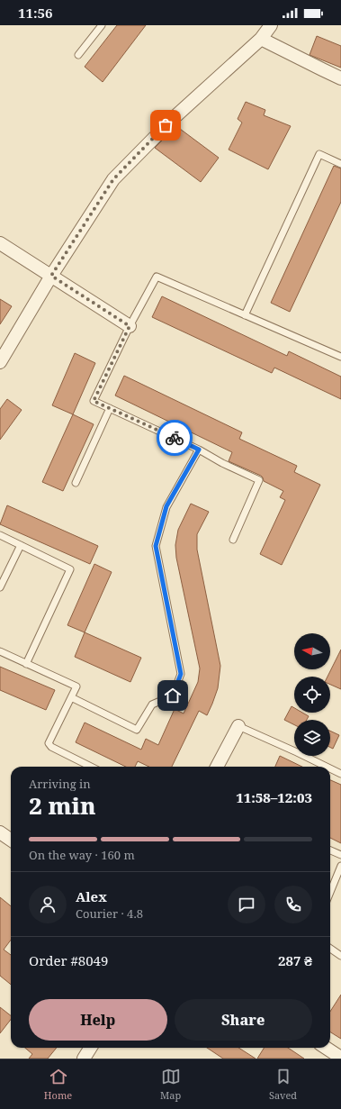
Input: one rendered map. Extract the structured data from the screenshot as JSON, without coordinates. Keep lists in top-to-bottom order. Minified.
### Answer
{"north":"left","page":{"status":"11:56","heading":["2 min","Arriving in","11:58–12:03"],"panel":["Alex","Courier · 4.8","Order #8049","287 ₴"],"bar":"On the way · 160 m","buttons":["Help","Share"],"tabs":["Home","Map","Saved"]}}
